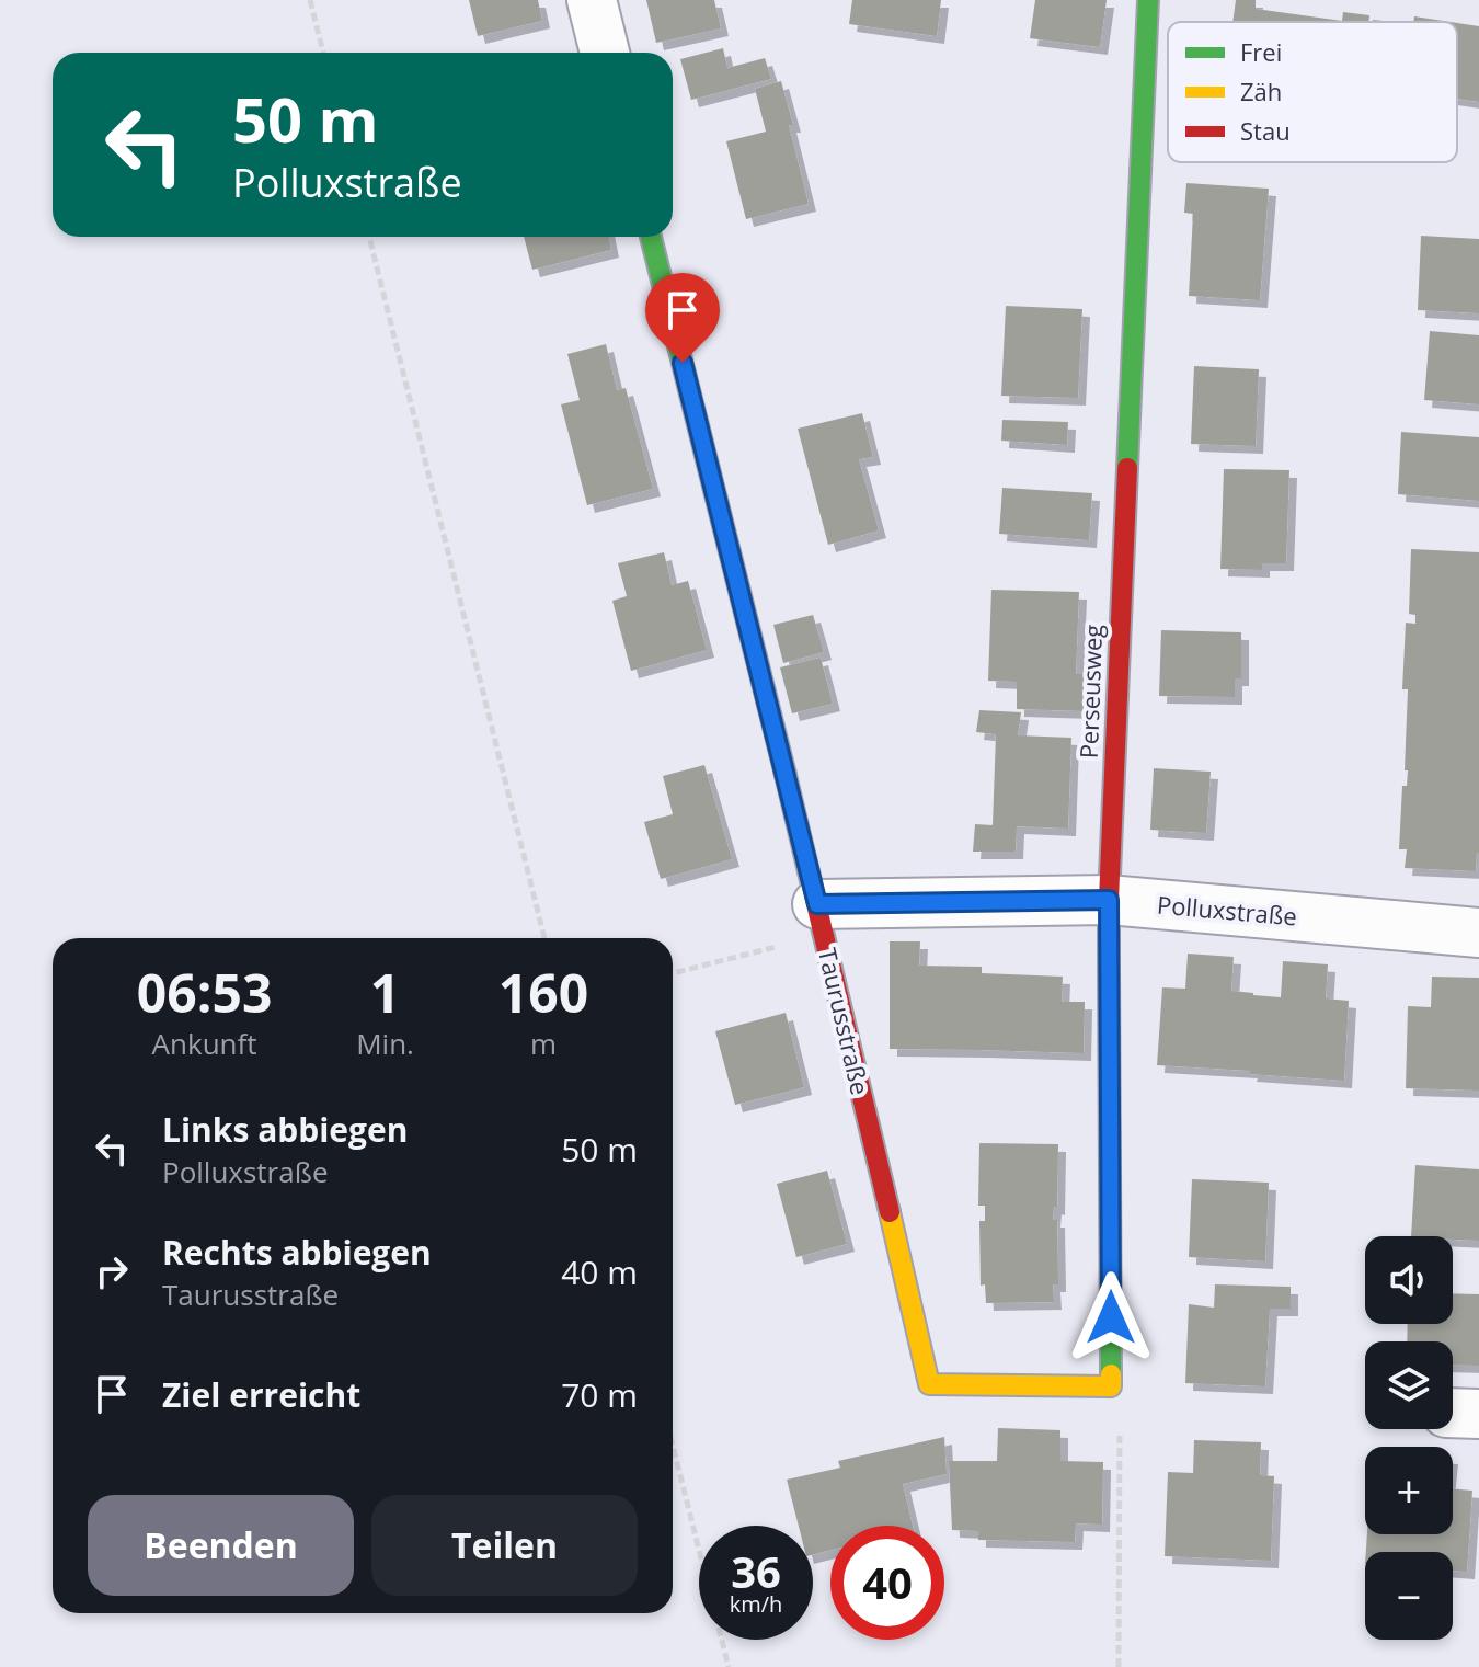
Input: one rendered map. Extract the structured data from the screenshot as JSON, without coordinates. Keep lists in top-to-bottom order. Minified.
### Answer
{"streets":{"street":["Perseusweg","Polluxstraße","Taurusstraße"]},"crossings":[["Perseusweg","Polluxstraße"],["Perseusweg","Taurusstraße"],["Polluxstraße","Taurusstraße"]],"legend":["Frei","Zäh","Stau"],"page":{"turn":["50 m","Polluxstraße"],"eta":["06:53","Ankunft","1","Min.","160","m"],"list":[{"name":"Links abbiegen","note":"Polluxstraße","value":"50 m"},{"name":"Rechts abbiegen","note":"Taurusstraße","value":"40 m"},{"name":"Ziel erreicht","value":"70 m"}],"map_buttons":["+","−"],"buttons":["Beenden","Teilen"],"speed":"36 km/h","limit":"40"}}
